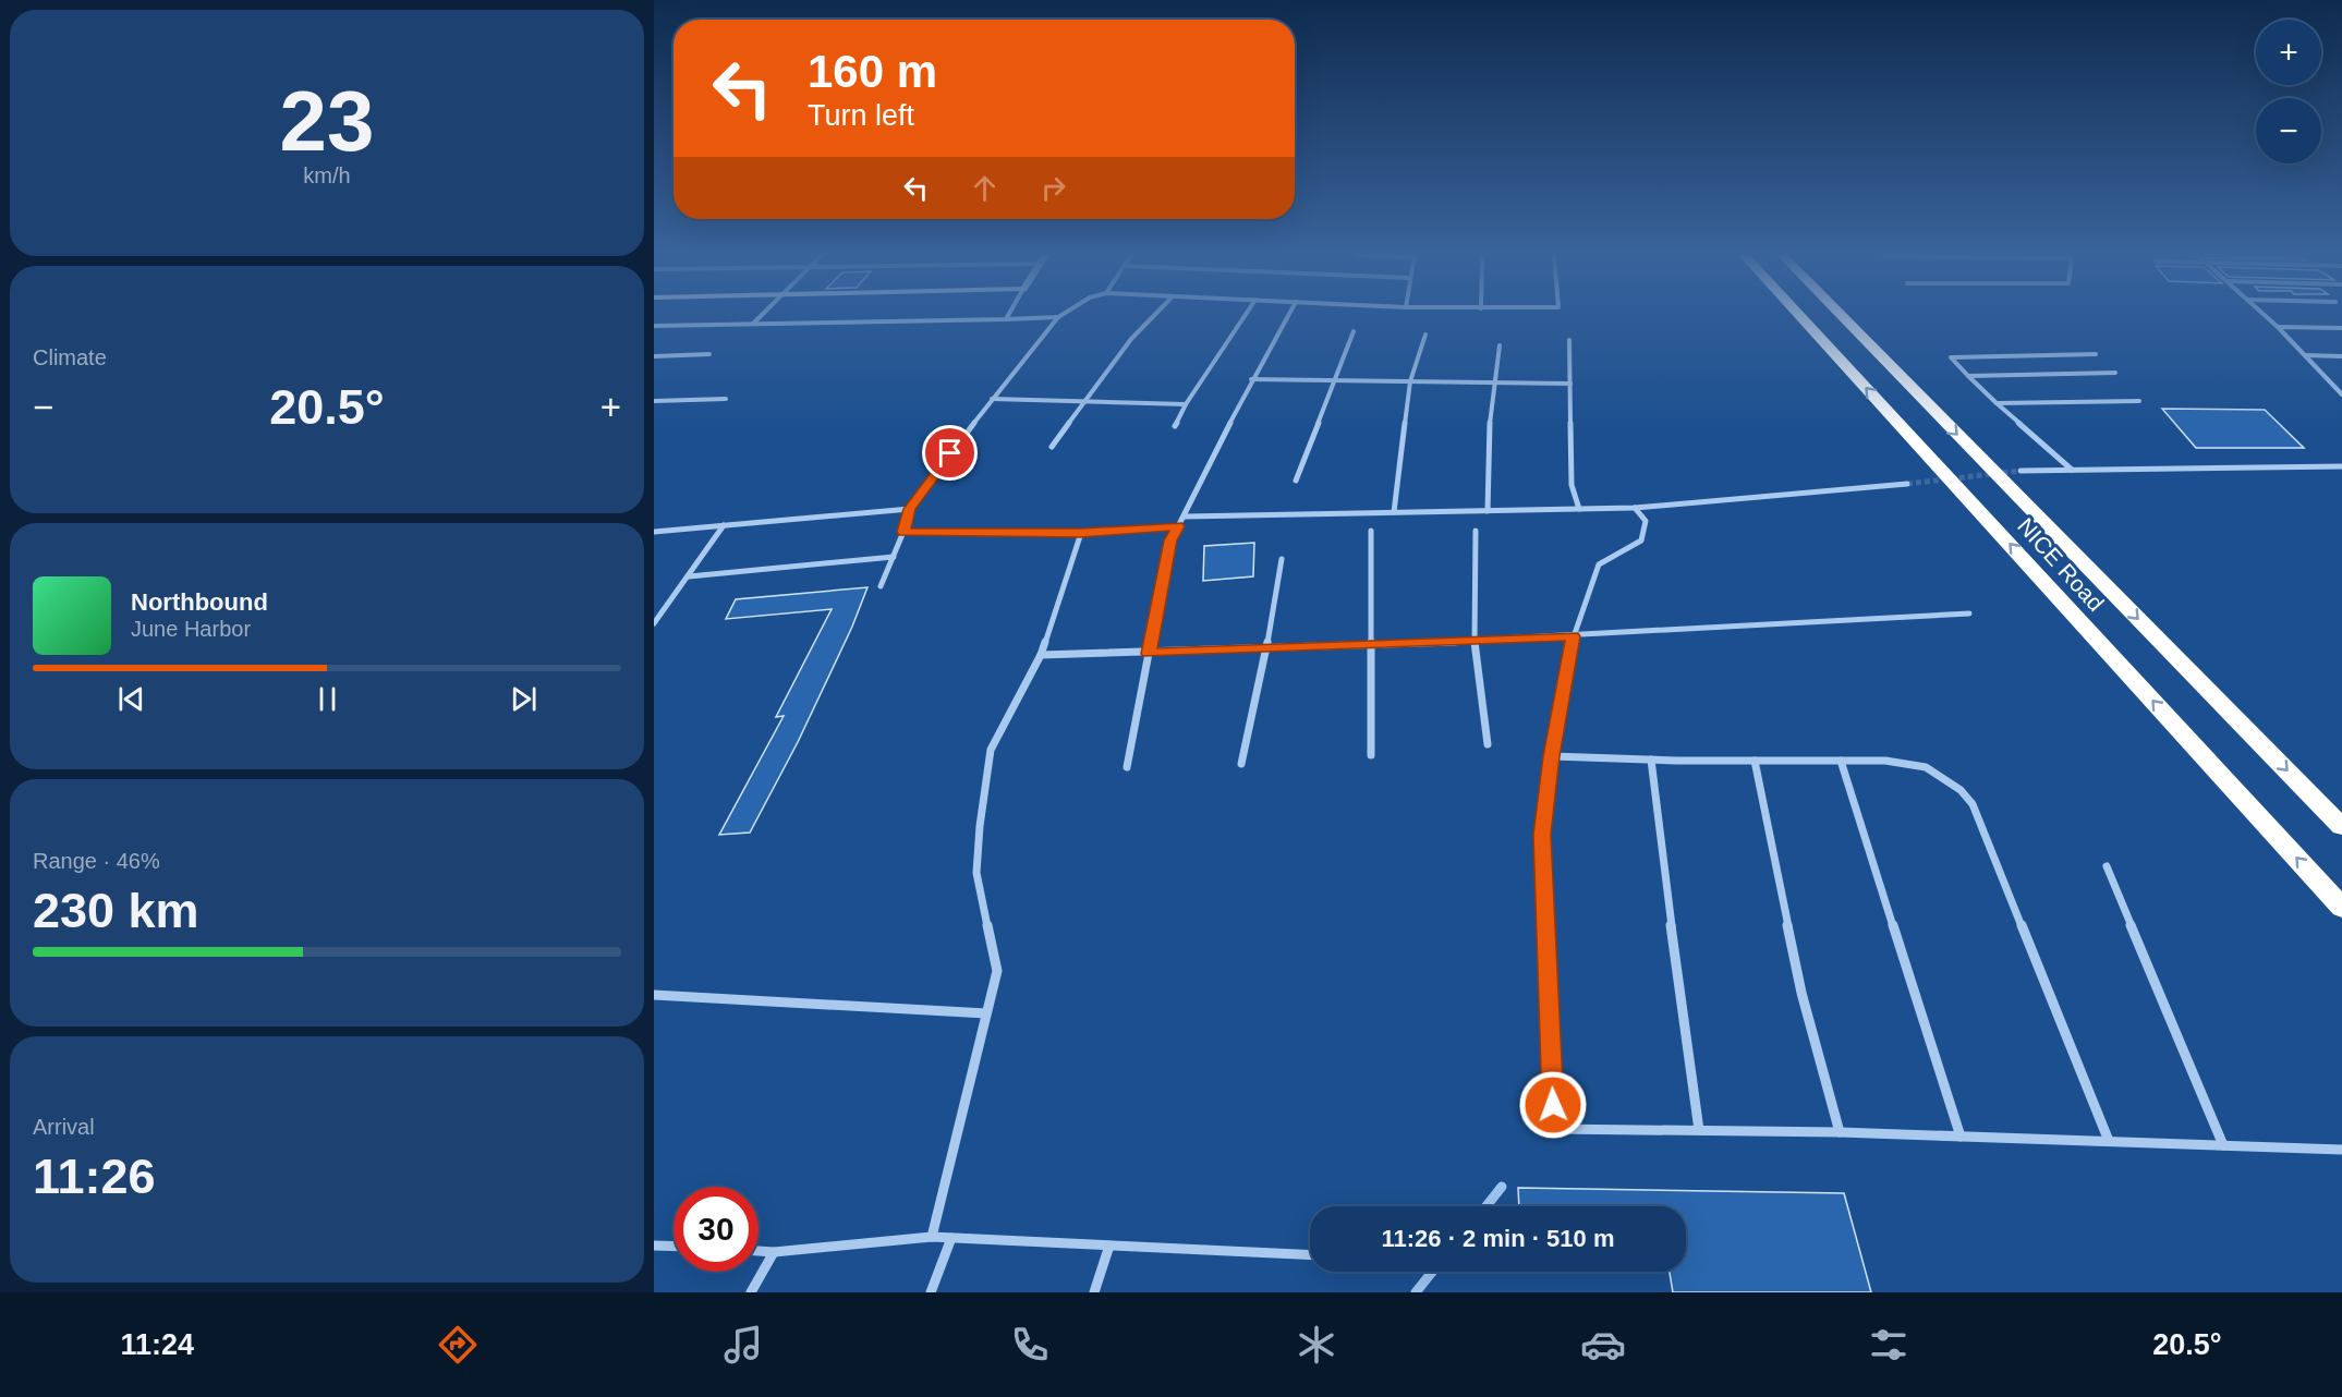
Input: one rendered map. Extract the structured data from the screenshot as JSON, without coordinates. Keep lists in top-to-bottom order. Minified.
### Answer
{"streets":{"highway":["NICE Road"]},"page":{"tile":[["23","km/h"],"Climate",["Range · 46%","230 km"],["Arrival","11:26"]],"map_buttons":["+","−"],"turn":["160 m","Turn left"],"heat":["−","20.5°","+"],"song":["Northbound","June Harbor"],"limit":"30","trip":"11:26 · 2 min · 510 m","tabs":["11:24","20.5°"]}}
